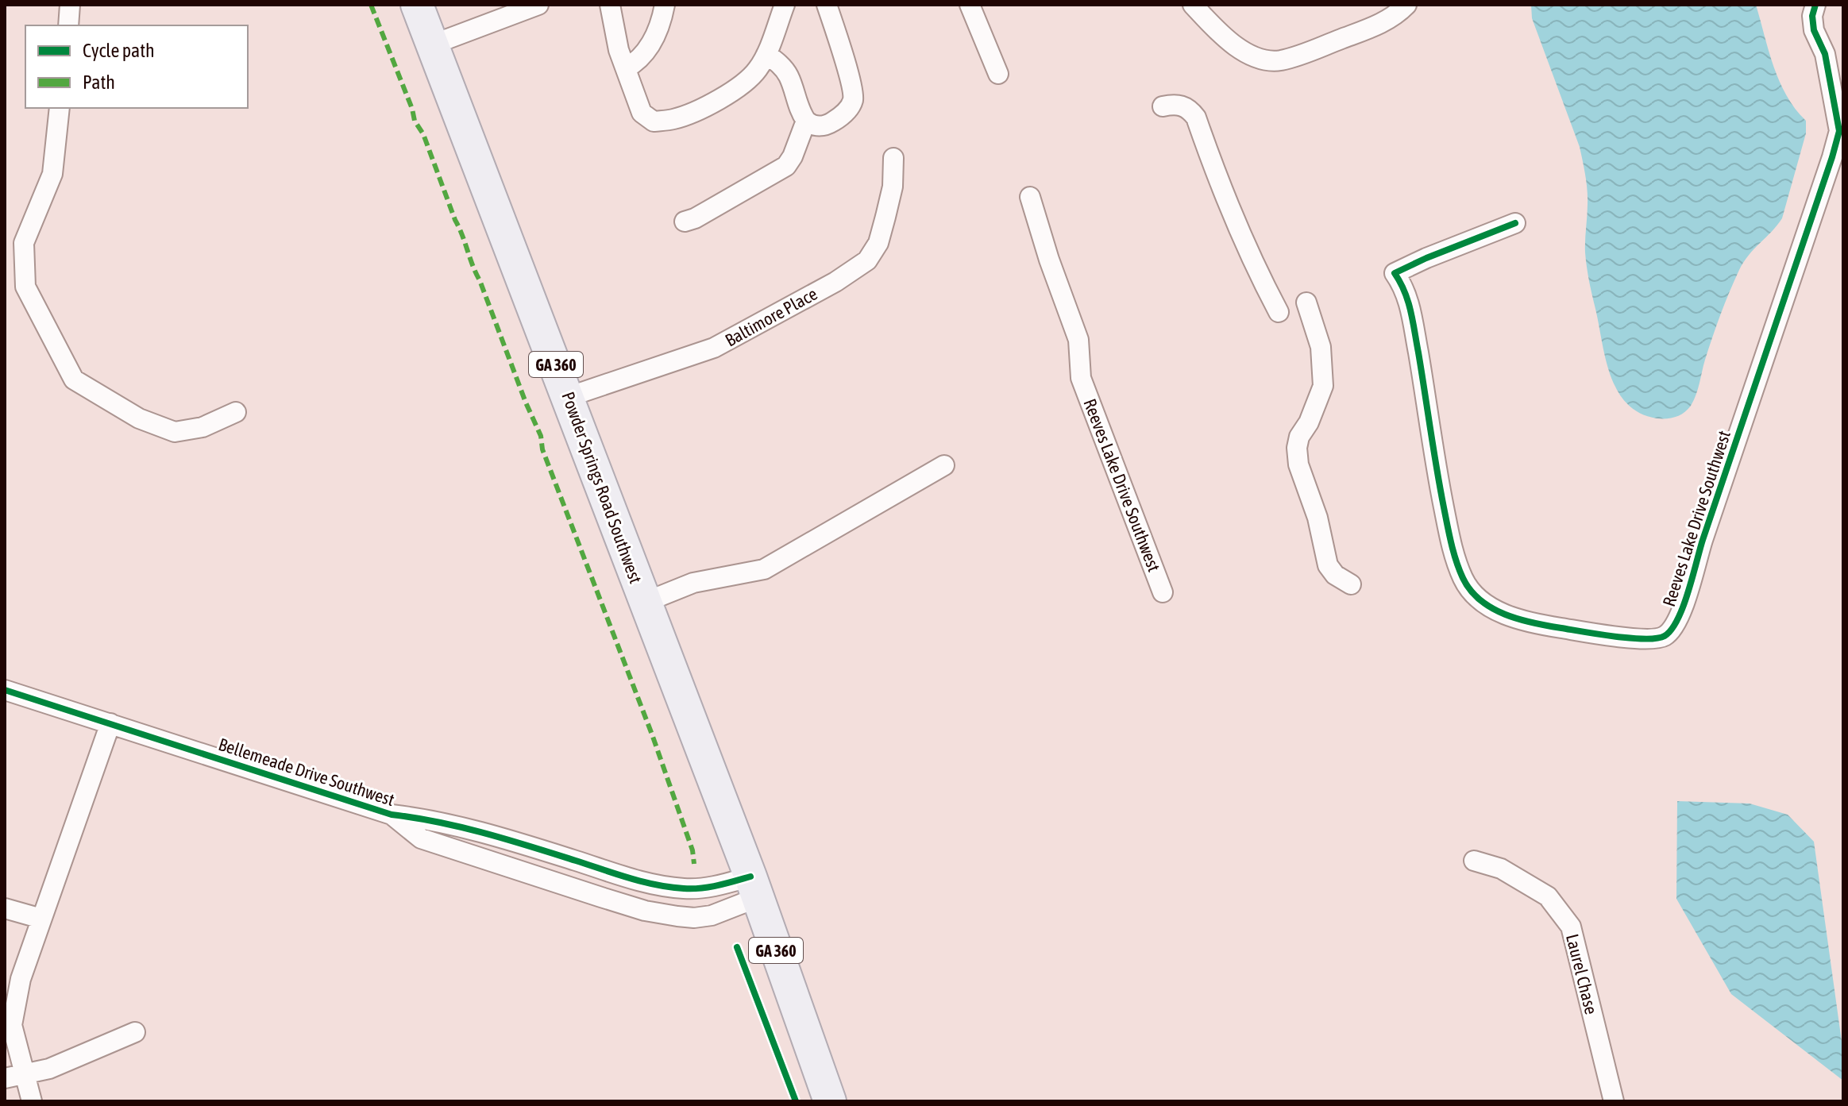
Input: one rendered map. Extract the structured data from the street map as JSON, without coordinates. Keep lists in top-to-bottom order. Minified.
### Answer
{"streets":{"main road":["GA 360","Powder Springs Road Southwest"],"street":["Baltimore Place","Reeves Lake Drive Southwest","Bellemeade Drive Southwest","Laurel Chase"]},"crossings":[["Baltimore Place","Powder Springs Road Southwest"],["GA 360","Powder Springs Road Southwest"],["GA 360","Bellemeade Drive Southwest"],["Powder Springs Road Southwest","Bellemeade Drive Southwest"]],"legend":["Cycle path","Path"]}
